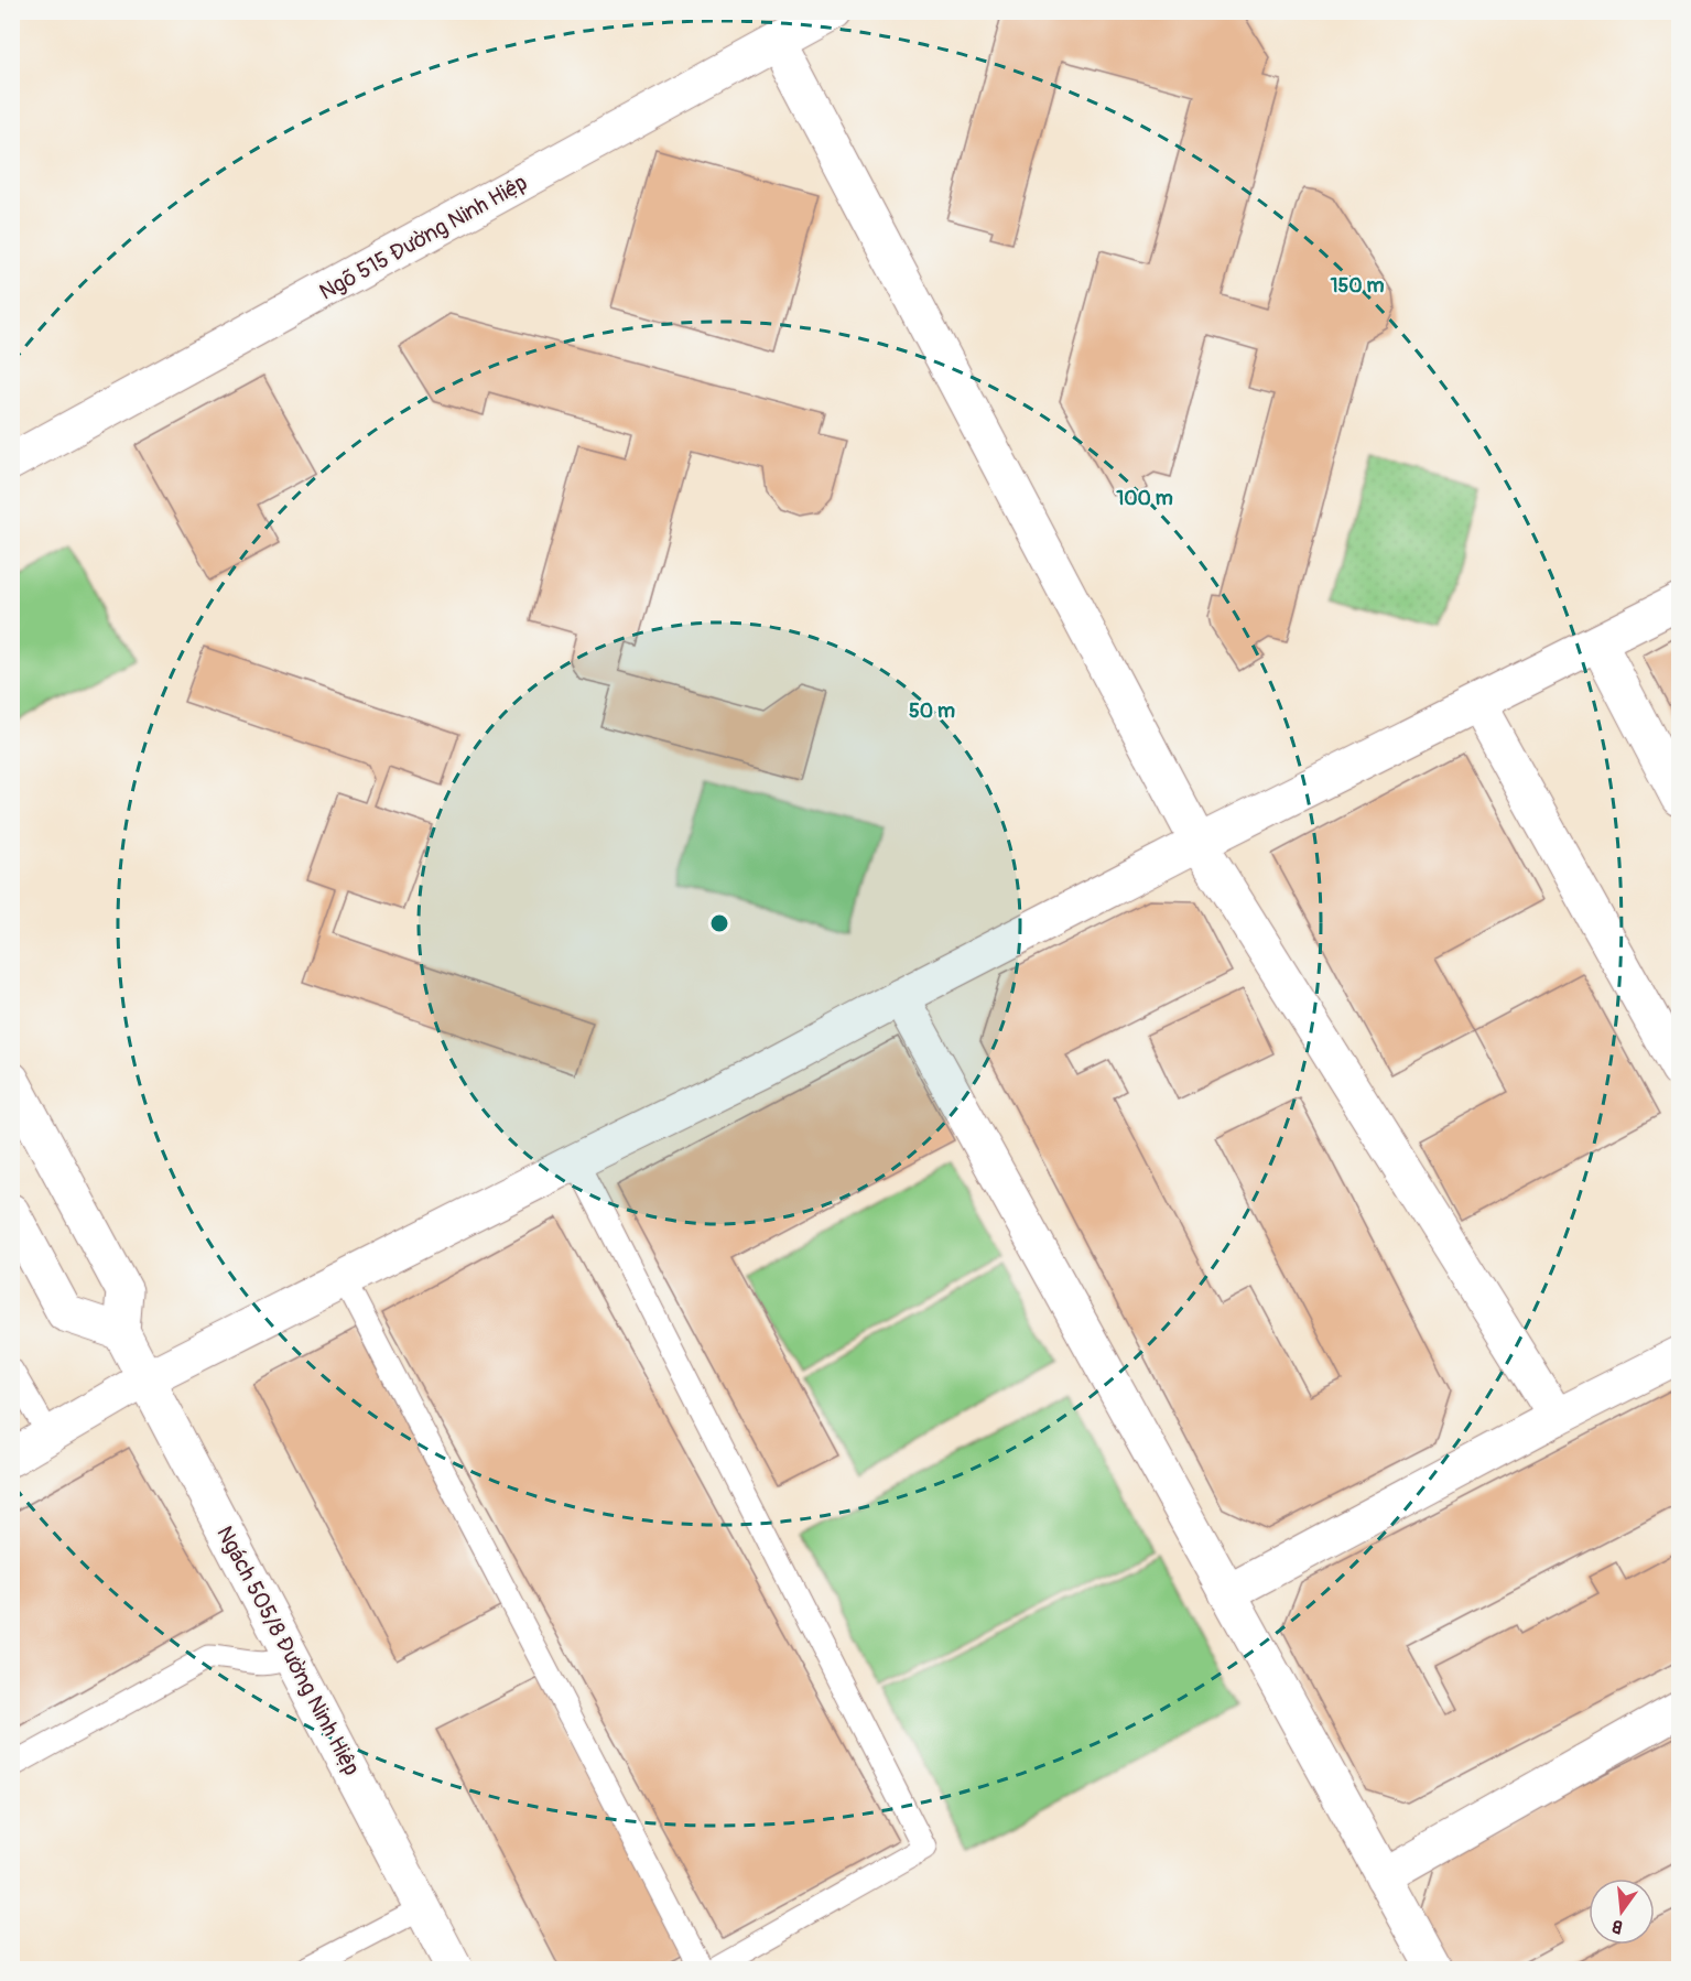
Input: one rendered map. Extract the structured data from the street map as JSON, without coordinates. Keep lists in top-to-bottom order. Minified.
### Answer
{"streets":{"street":["Ngõ 515 Đường Ninh Hiệp","Ngách 505/8 Đường Ninh Hiệp"]},"north":"bottom","rings":["150 m","100 m","50 m"]}
